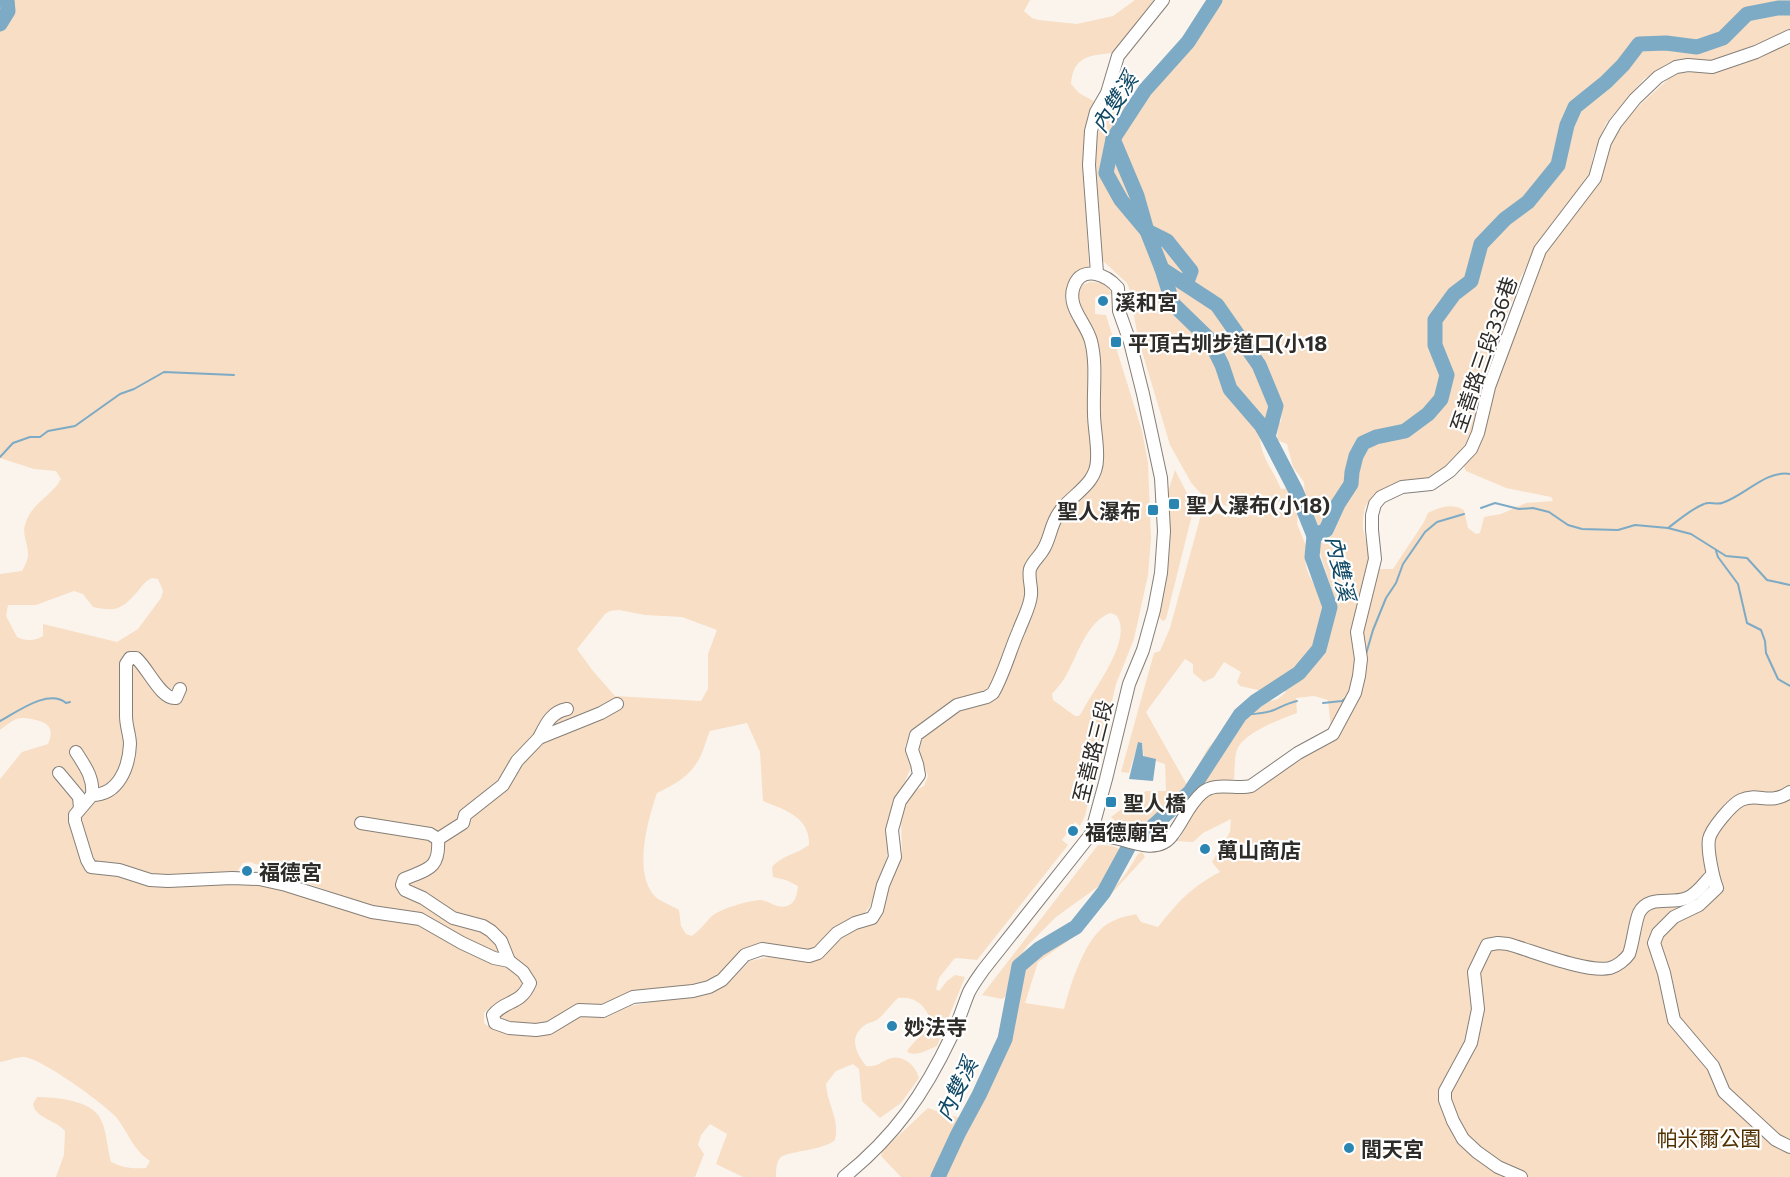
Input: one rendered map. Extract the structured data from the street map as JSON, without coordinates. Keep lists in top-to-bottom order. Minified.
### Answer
{"streets":{"street":["至善路三段336巷","至善路三段"]},"crossings":[["至善路三段336巷","至善路三段"]],"water":["內雙溪"],"parks":["帕米爾公園"],"places":{"other":["溪和宮","福德廟宮","萬山商店","福德宮","妙法寺","閭天宮"],"transit":["平頂古圳步道口(小18","聖人瀑布(小18)","聖人瀑布","聖人橋"]}}
